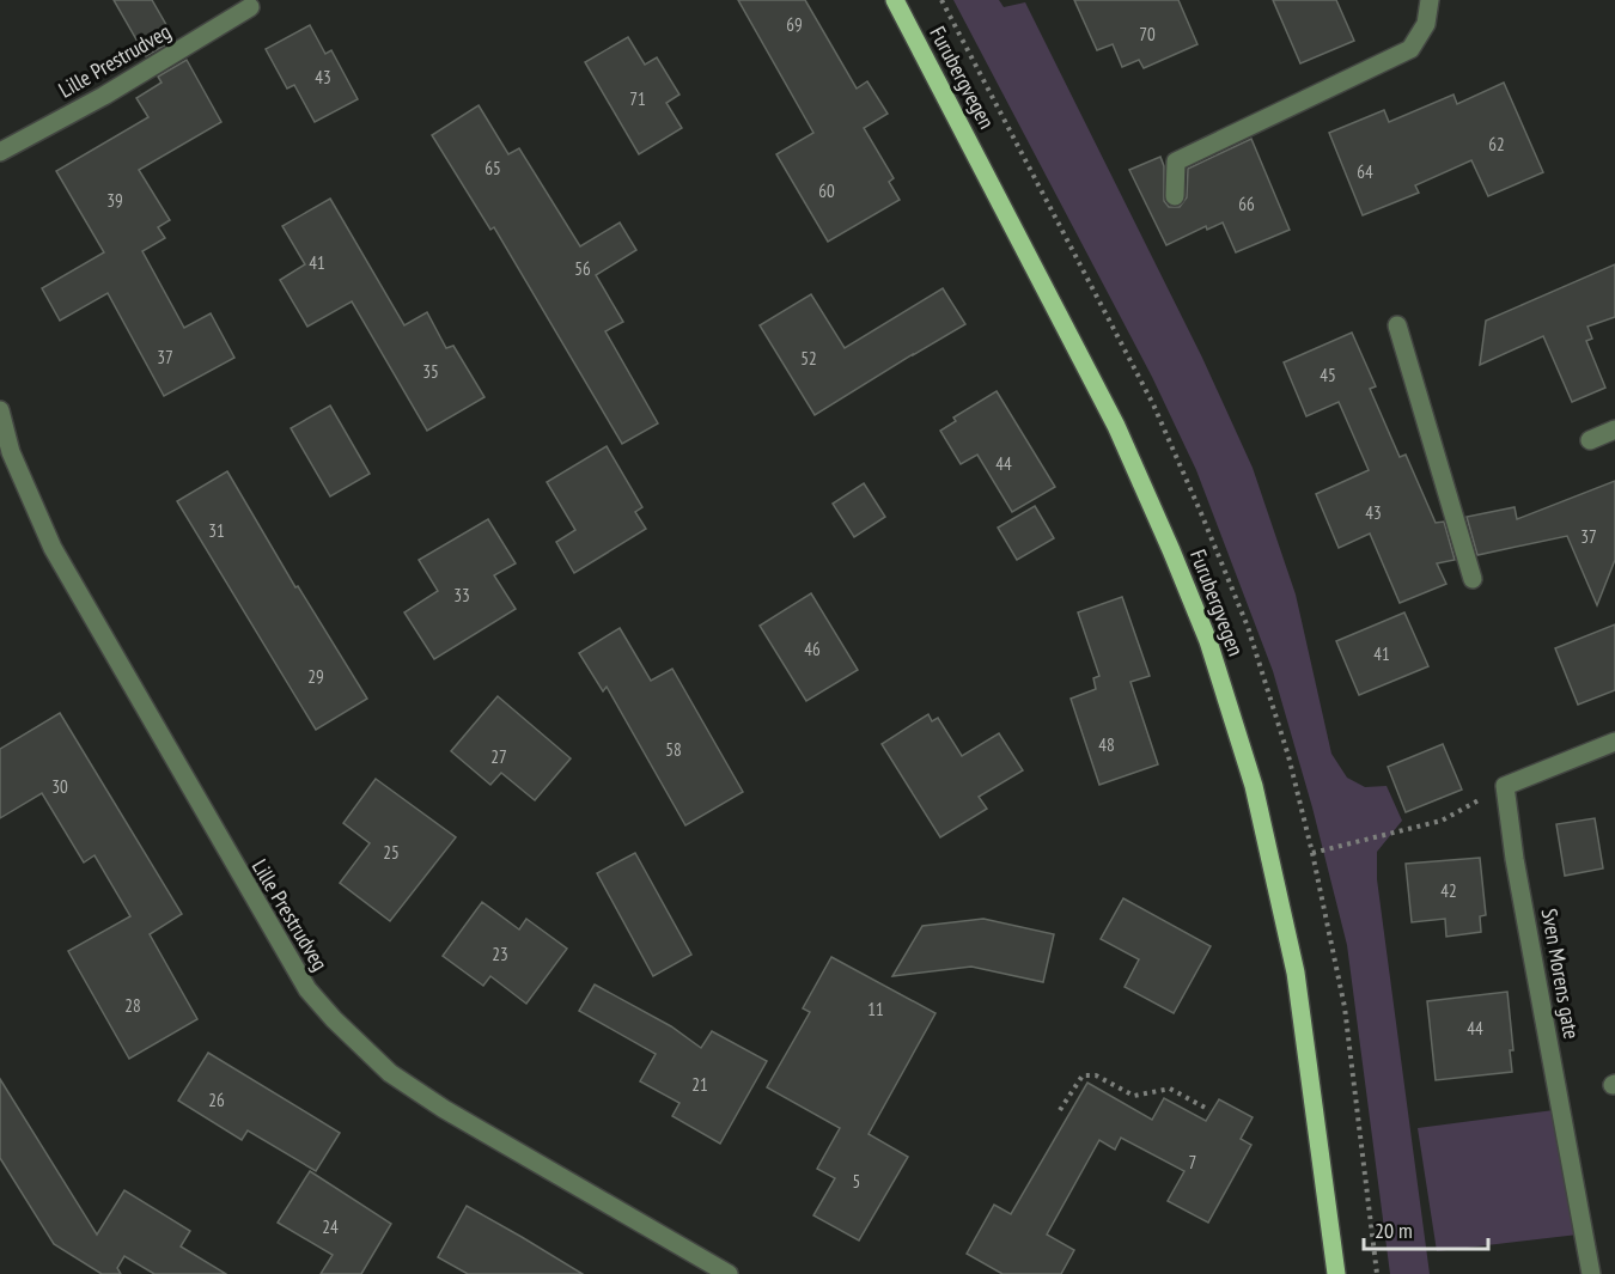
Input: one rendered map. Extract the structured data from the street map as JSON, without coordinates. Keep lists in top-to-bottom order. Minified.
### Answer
{"streets":{"main road":["Furubergvegen"],"street":["Lille Prestrudveg","Sven Morens gate"]},"house_numbers":["69","70","43","71","62","65","64","60","39","66","41","56","37","52","35","45","44","43","31","37","33","46","41","29","48","58","27","30","25","42","23","28","11","44","21","26","7","5","24"],"scale_bar":"20 m"}
